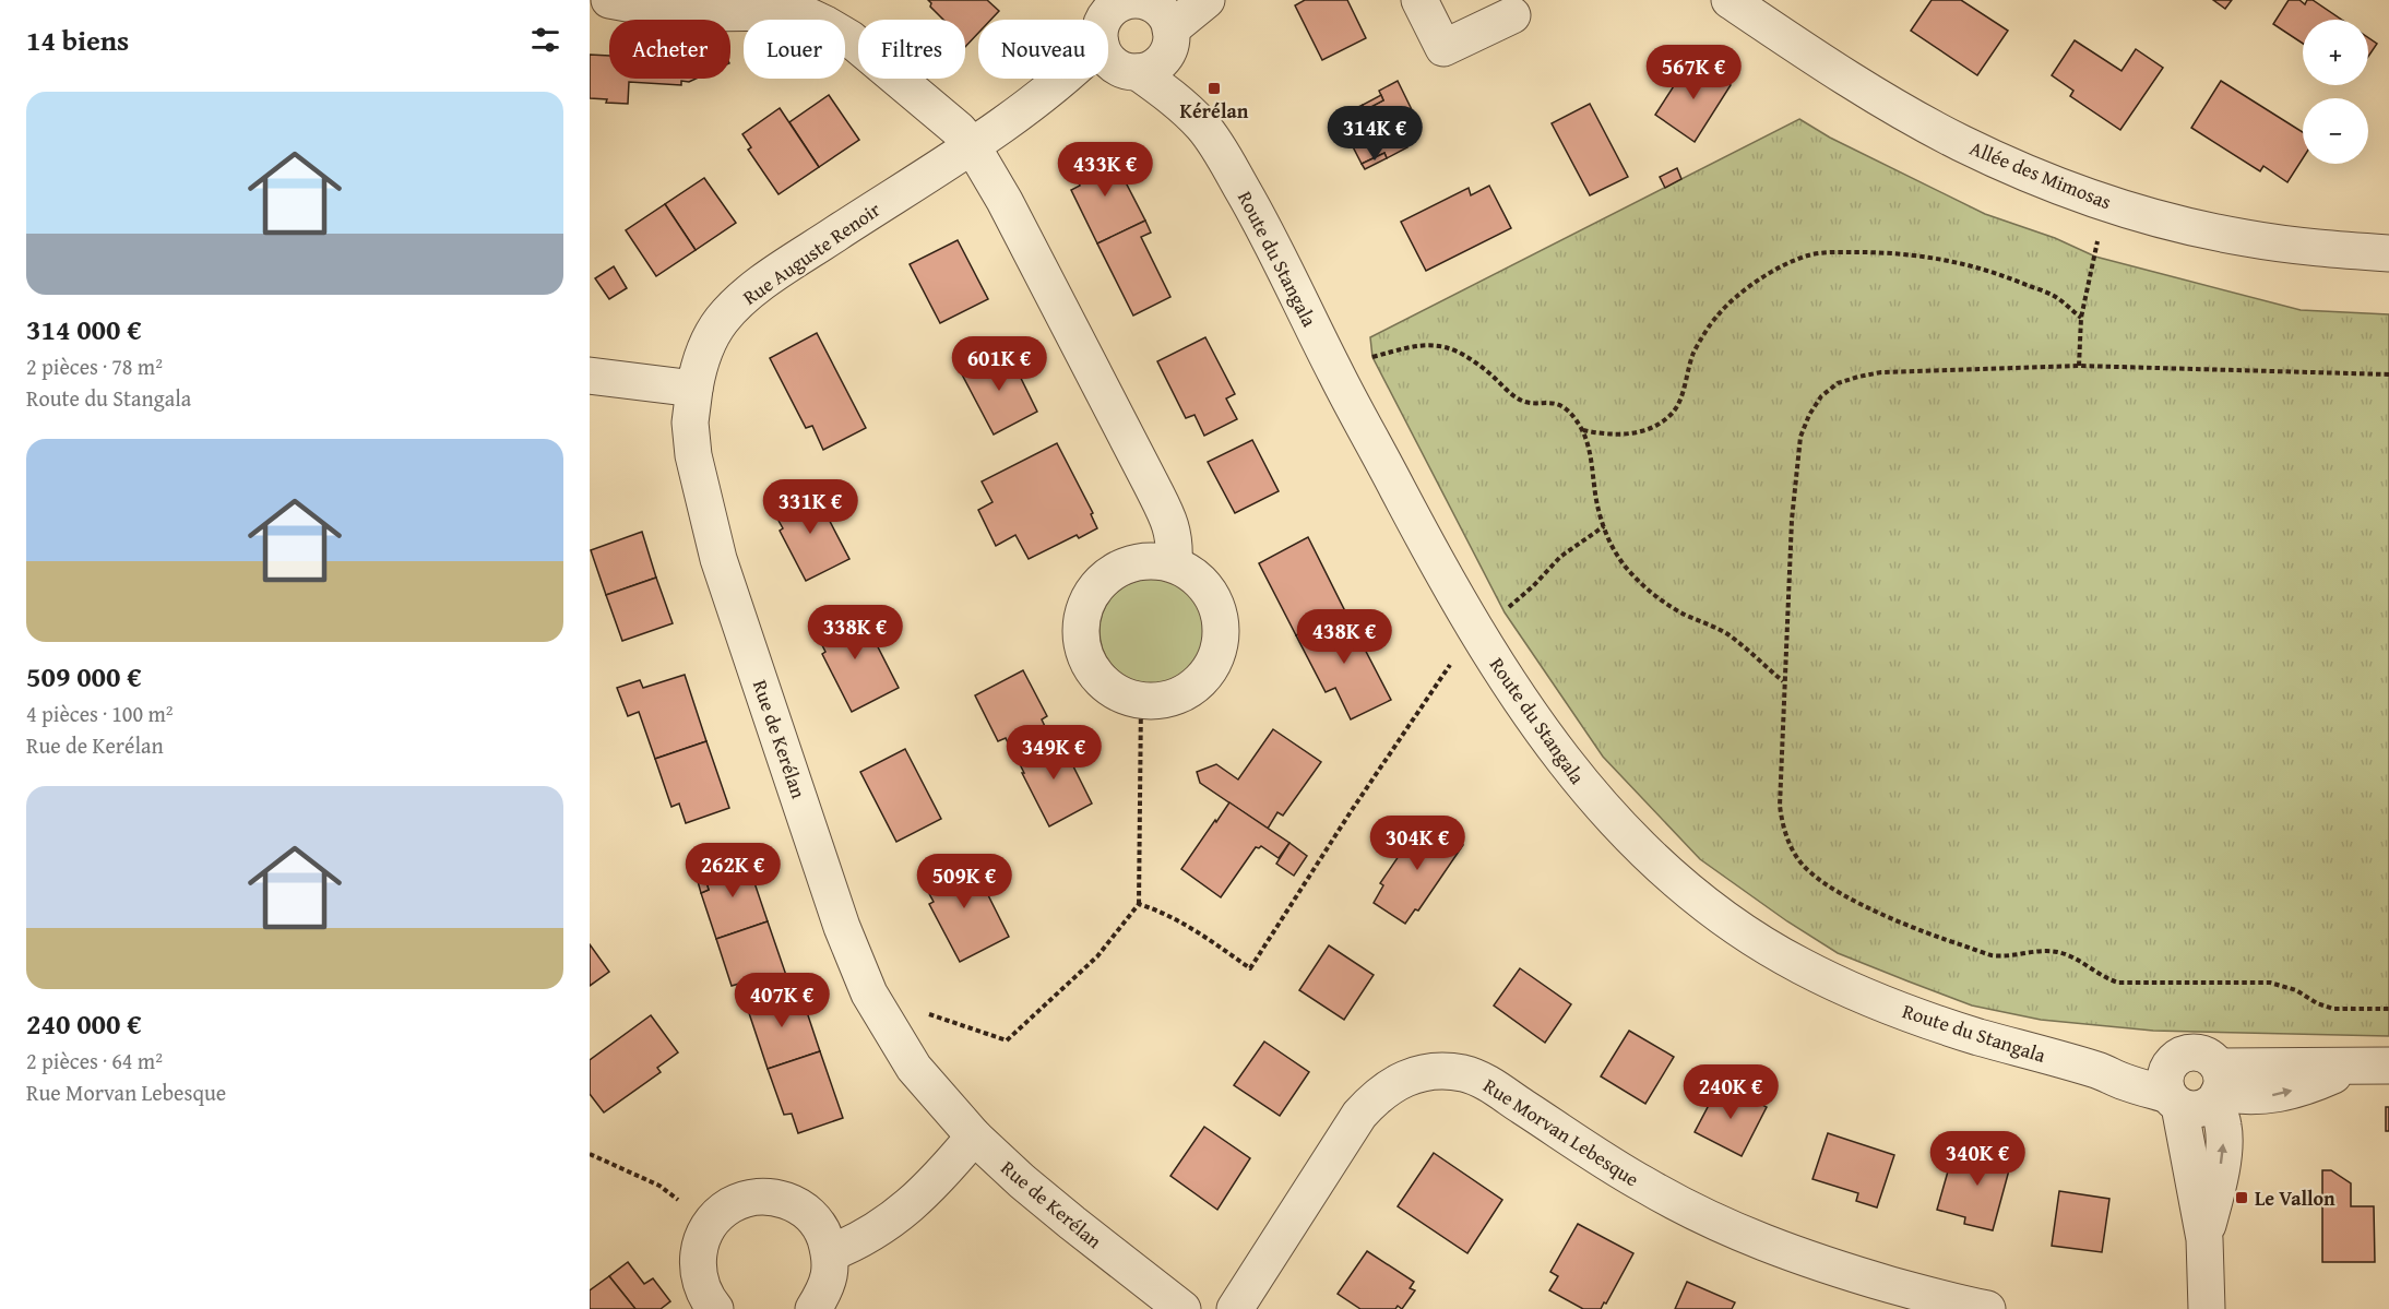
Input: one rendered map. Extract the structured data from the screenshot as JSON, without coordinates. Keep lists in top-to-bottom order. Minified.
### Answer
{"streets":{"street":["Allée des Mimosas","Rue Auguste Renoir","Route du Stangala","Rue de Kerélan","Rue Morvan Lebesque"]},"crossings":[["Rue Auguste Renoir","Route du Stangala"],["Rue Auguste Renoir","Rue de Kerélan"]],"places":{"transit":["Kérélan","Le Vallon"]},"page":{"heading":"14 biens","map_buttons":["+","−"],"chip":["Acheter","Louer","Filtres","Nouveau"],"price":["567K €","314K €","433K €","601K €","331K €","338K €","438K €","349K €","304K €","262K €","509K €","407K €","240K €","340K €"],"list":[{"name":"314 000 €","note":"2 pièces · 78 m² · Route du Stangala"},{"name":"509 000 €","note":"4 pièces · 100 m² · Rue de Kerélan"},{"name":"240 000 €","note":"2 pièces · 64 m² · Rue Morvan Lebesque"}]}}
